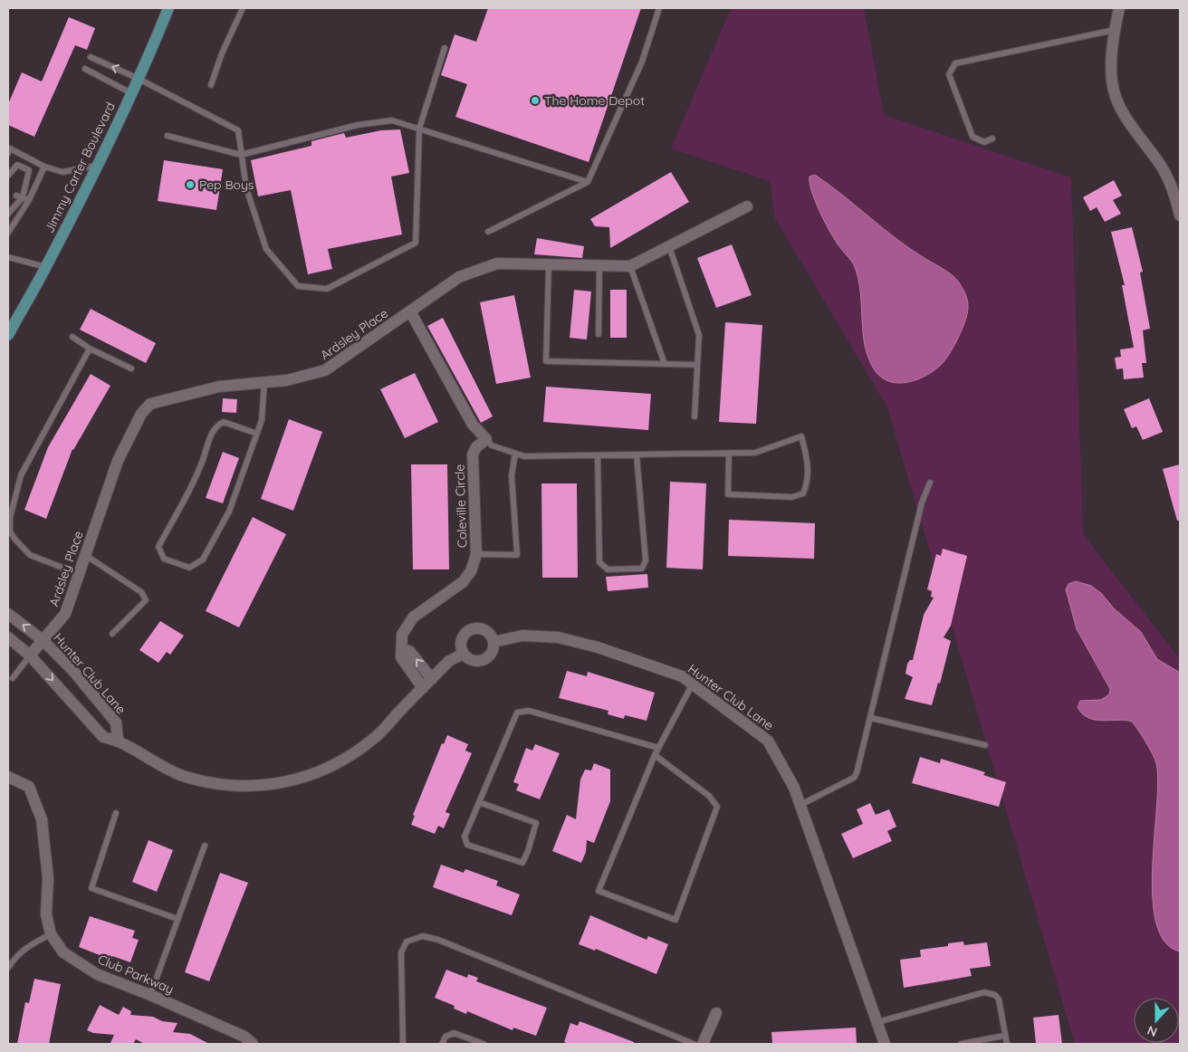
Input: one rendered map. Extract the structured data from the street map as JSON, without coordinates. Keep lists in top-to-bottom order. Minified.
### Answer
{"streets":{"main road":["Jimmy Carter Boulevard"],"street":["Ardsley Place","Coleville Circle","Hunter Club Lane","Club Parkway"]},"crossings":[["Ardsley Place","Hunter Club Lane"]],"places":["The Home Depot","Pep Boys"],"north":"bottom"}
